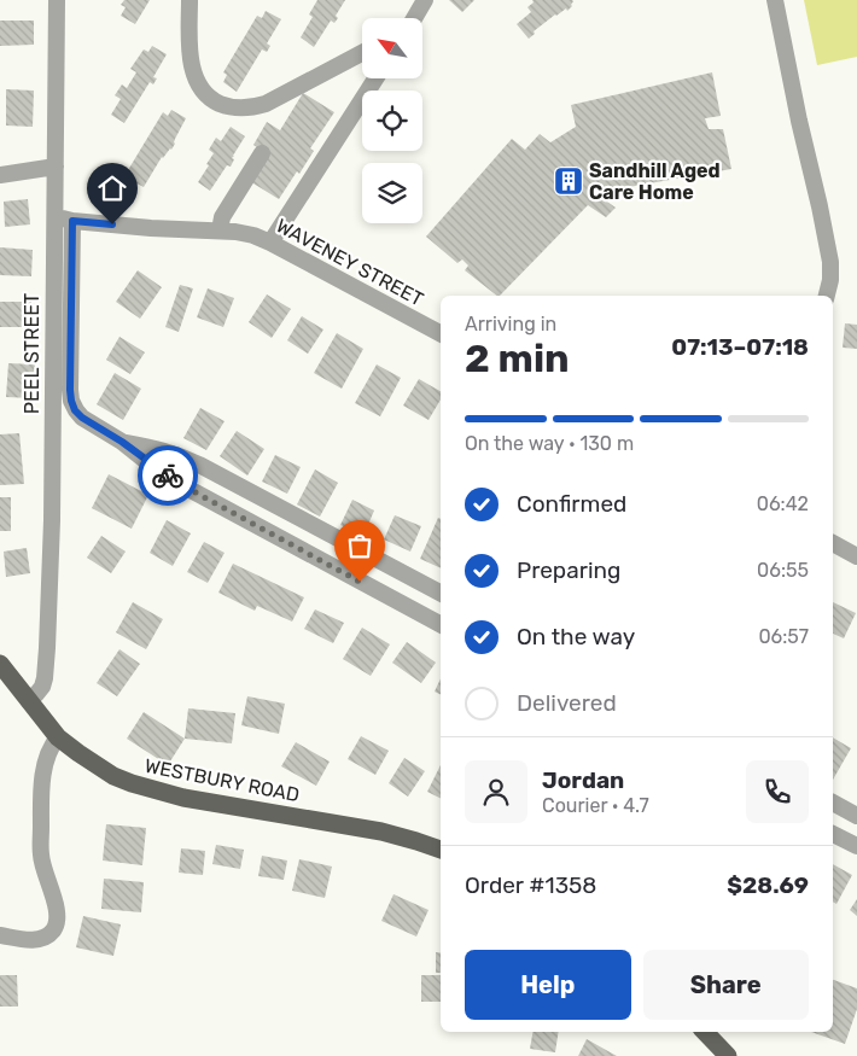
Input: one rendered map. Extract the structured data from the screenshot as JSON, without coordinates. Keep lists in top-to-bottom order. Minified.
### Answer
{"streets":{"main road":["WESTBURY ROAD"],"street":["WAVENEY STREET","PEEL STREET"]},"crossings":[["WAVENEY STREET","PEEL STREET"],["PEEL STREET","WESTBURY ROAD"]],"places":{"building":["Sandhill Aged Care Home"]},"north":"top left","page":{"heading":["2 min","Arriving in","07:13–07:18"],"panel":["Jordan","Courier · 4.7","Order #1358","$28.69"],"bar":"On the way · 130 m","list":[["Confirmed","06:42"],["Preparing","06:55"],["On the way","06:57"],"Delivered"],"buttons":["Help","Share"]}}
